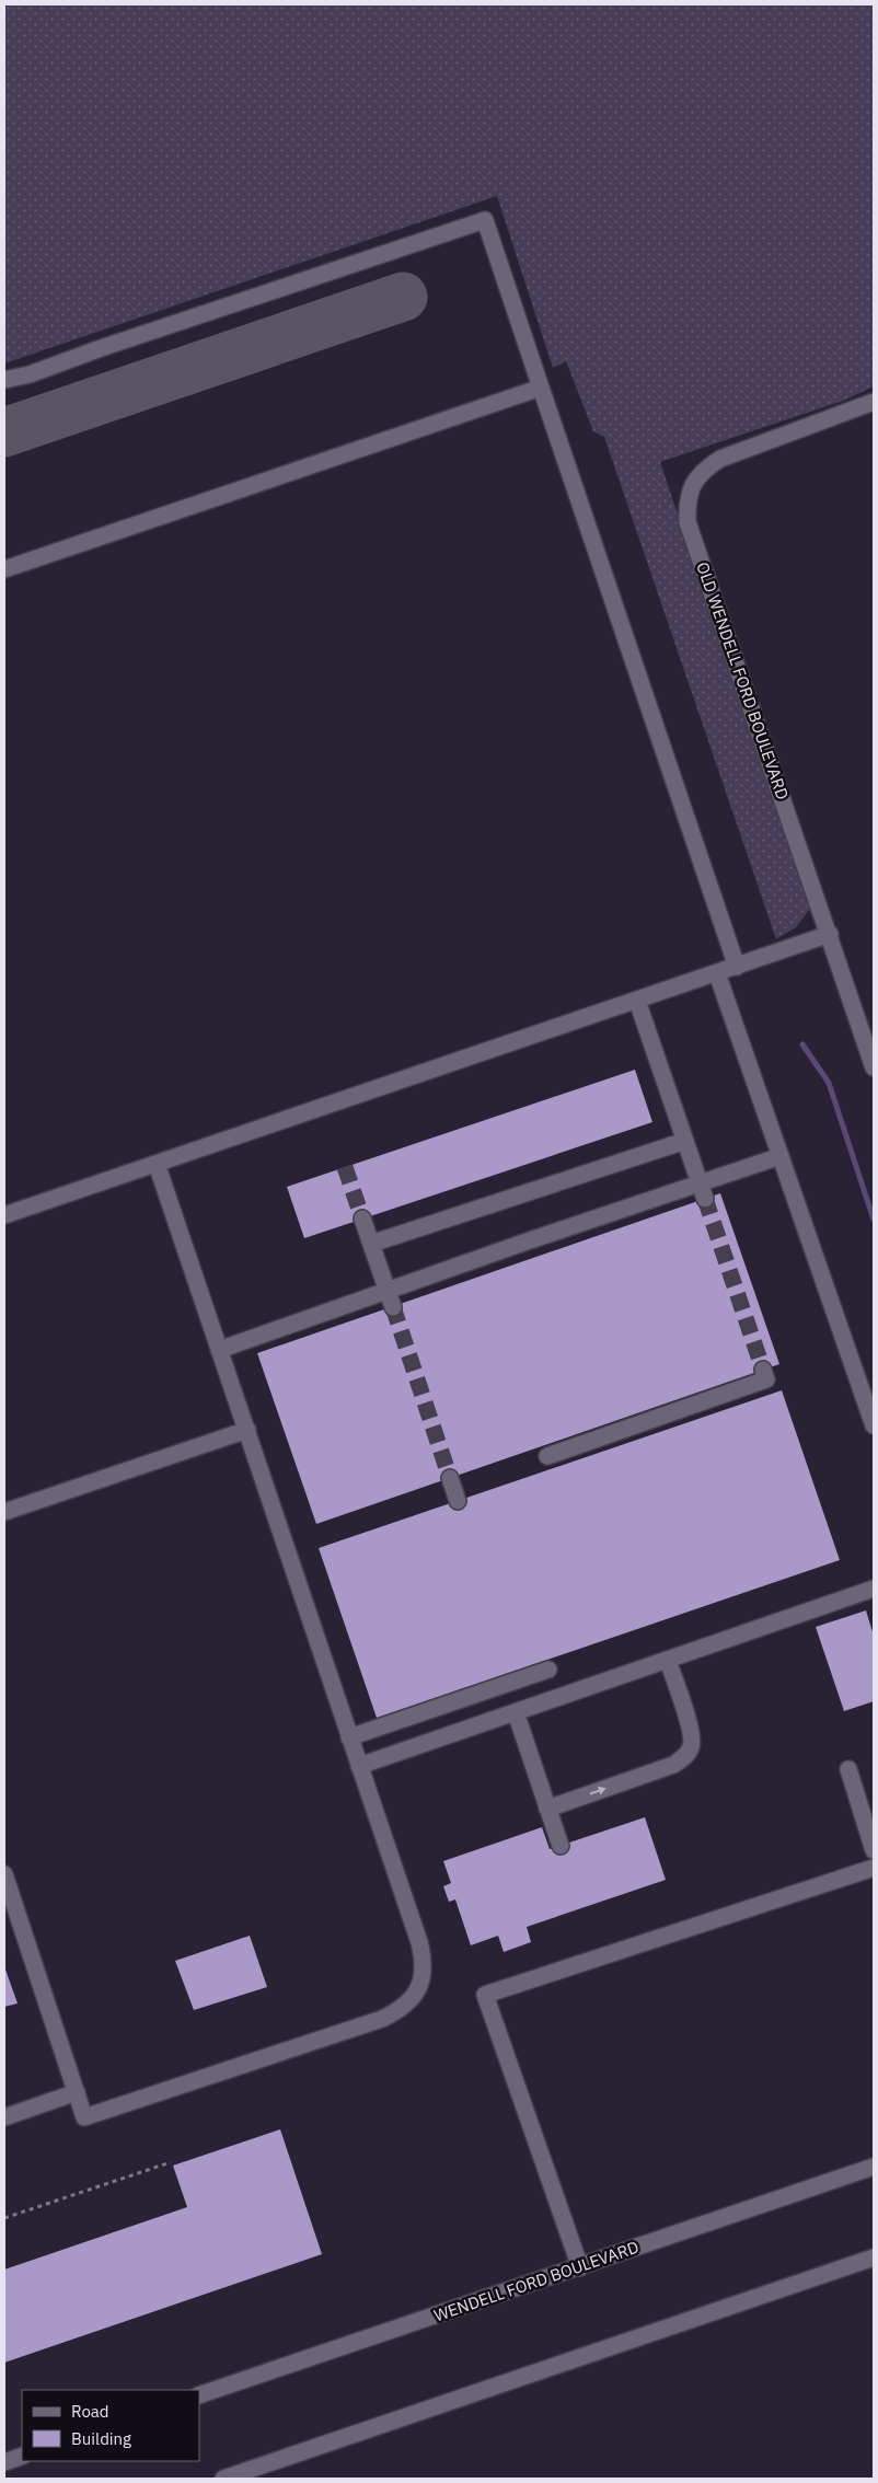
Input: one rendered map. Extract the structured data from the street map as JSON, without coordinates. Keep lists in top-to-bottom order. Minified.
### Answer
{"streets":{"street":["OLD WENDELL FORD BOULEVARD","WENDELL FORD BOULEVARD"]},"legend":["Road","Building"]}
